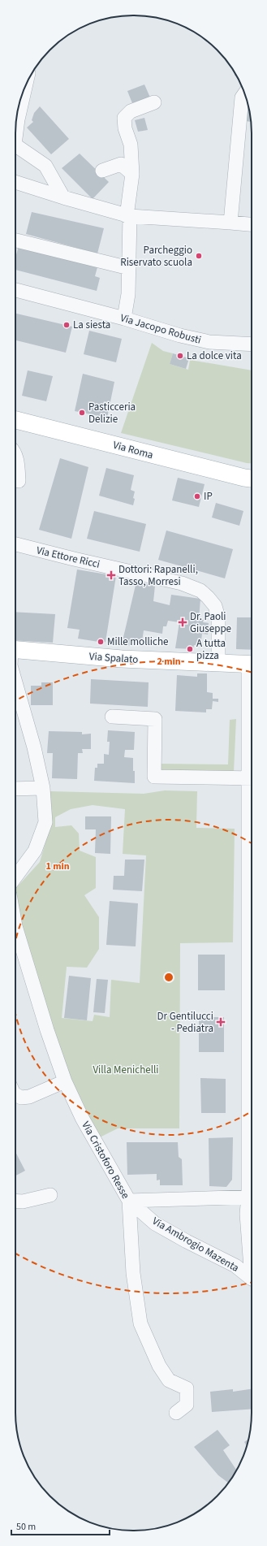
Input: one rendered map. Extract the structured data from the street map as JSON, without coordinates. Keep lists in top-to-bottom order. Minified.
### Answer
{"streets":{"main road":["Via Roma","Via Spalato"],"street":["Via Jacopo Robusti","Via Ettore Ricci","Via Cristoforo Resse","Via Ambrogio Mazenta"]},"crossings":[["Via Ettore Ricci","Via Spalato"],["Via Cristoforo Resse","Via Ambrogio Mazenta"]],"parks":["Villa Menichelli"],"places":{"other":["Parcheggio Riservato scuola","La siesta","La dolce vita","Pasticceria Delizie","IP","Mille molliche","A tutta pizza"],"health":["Dottori: Rapanelli, Tasso, Morresi","Dr. Paoli Giuseppe","Dr Gentilucci - Pediatra"]},"scale_bar":"50 m","rings":["2 min","1 min"]}
